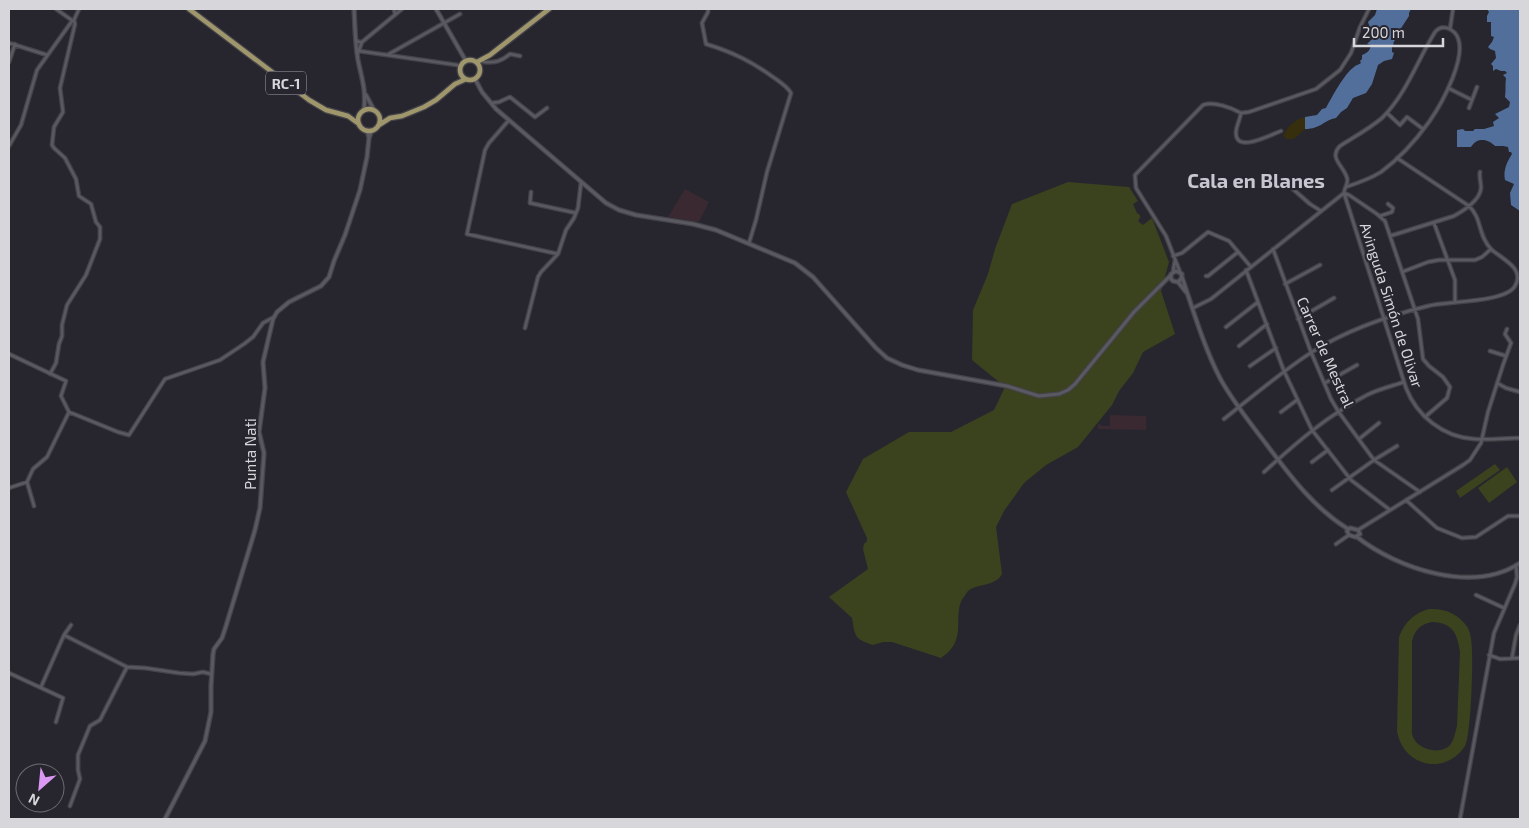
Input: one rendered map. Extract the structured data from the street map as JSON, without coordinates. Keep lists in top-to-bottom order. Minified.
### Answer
{"streets":{"main road":["RC-1"],"street":["Avinguda Simón de Olivar","Carrer de Mestral","Punta Nati"]},"districts":["Cala en Blanes"],"scale_bar":"200 m","north":"bottom left"}
